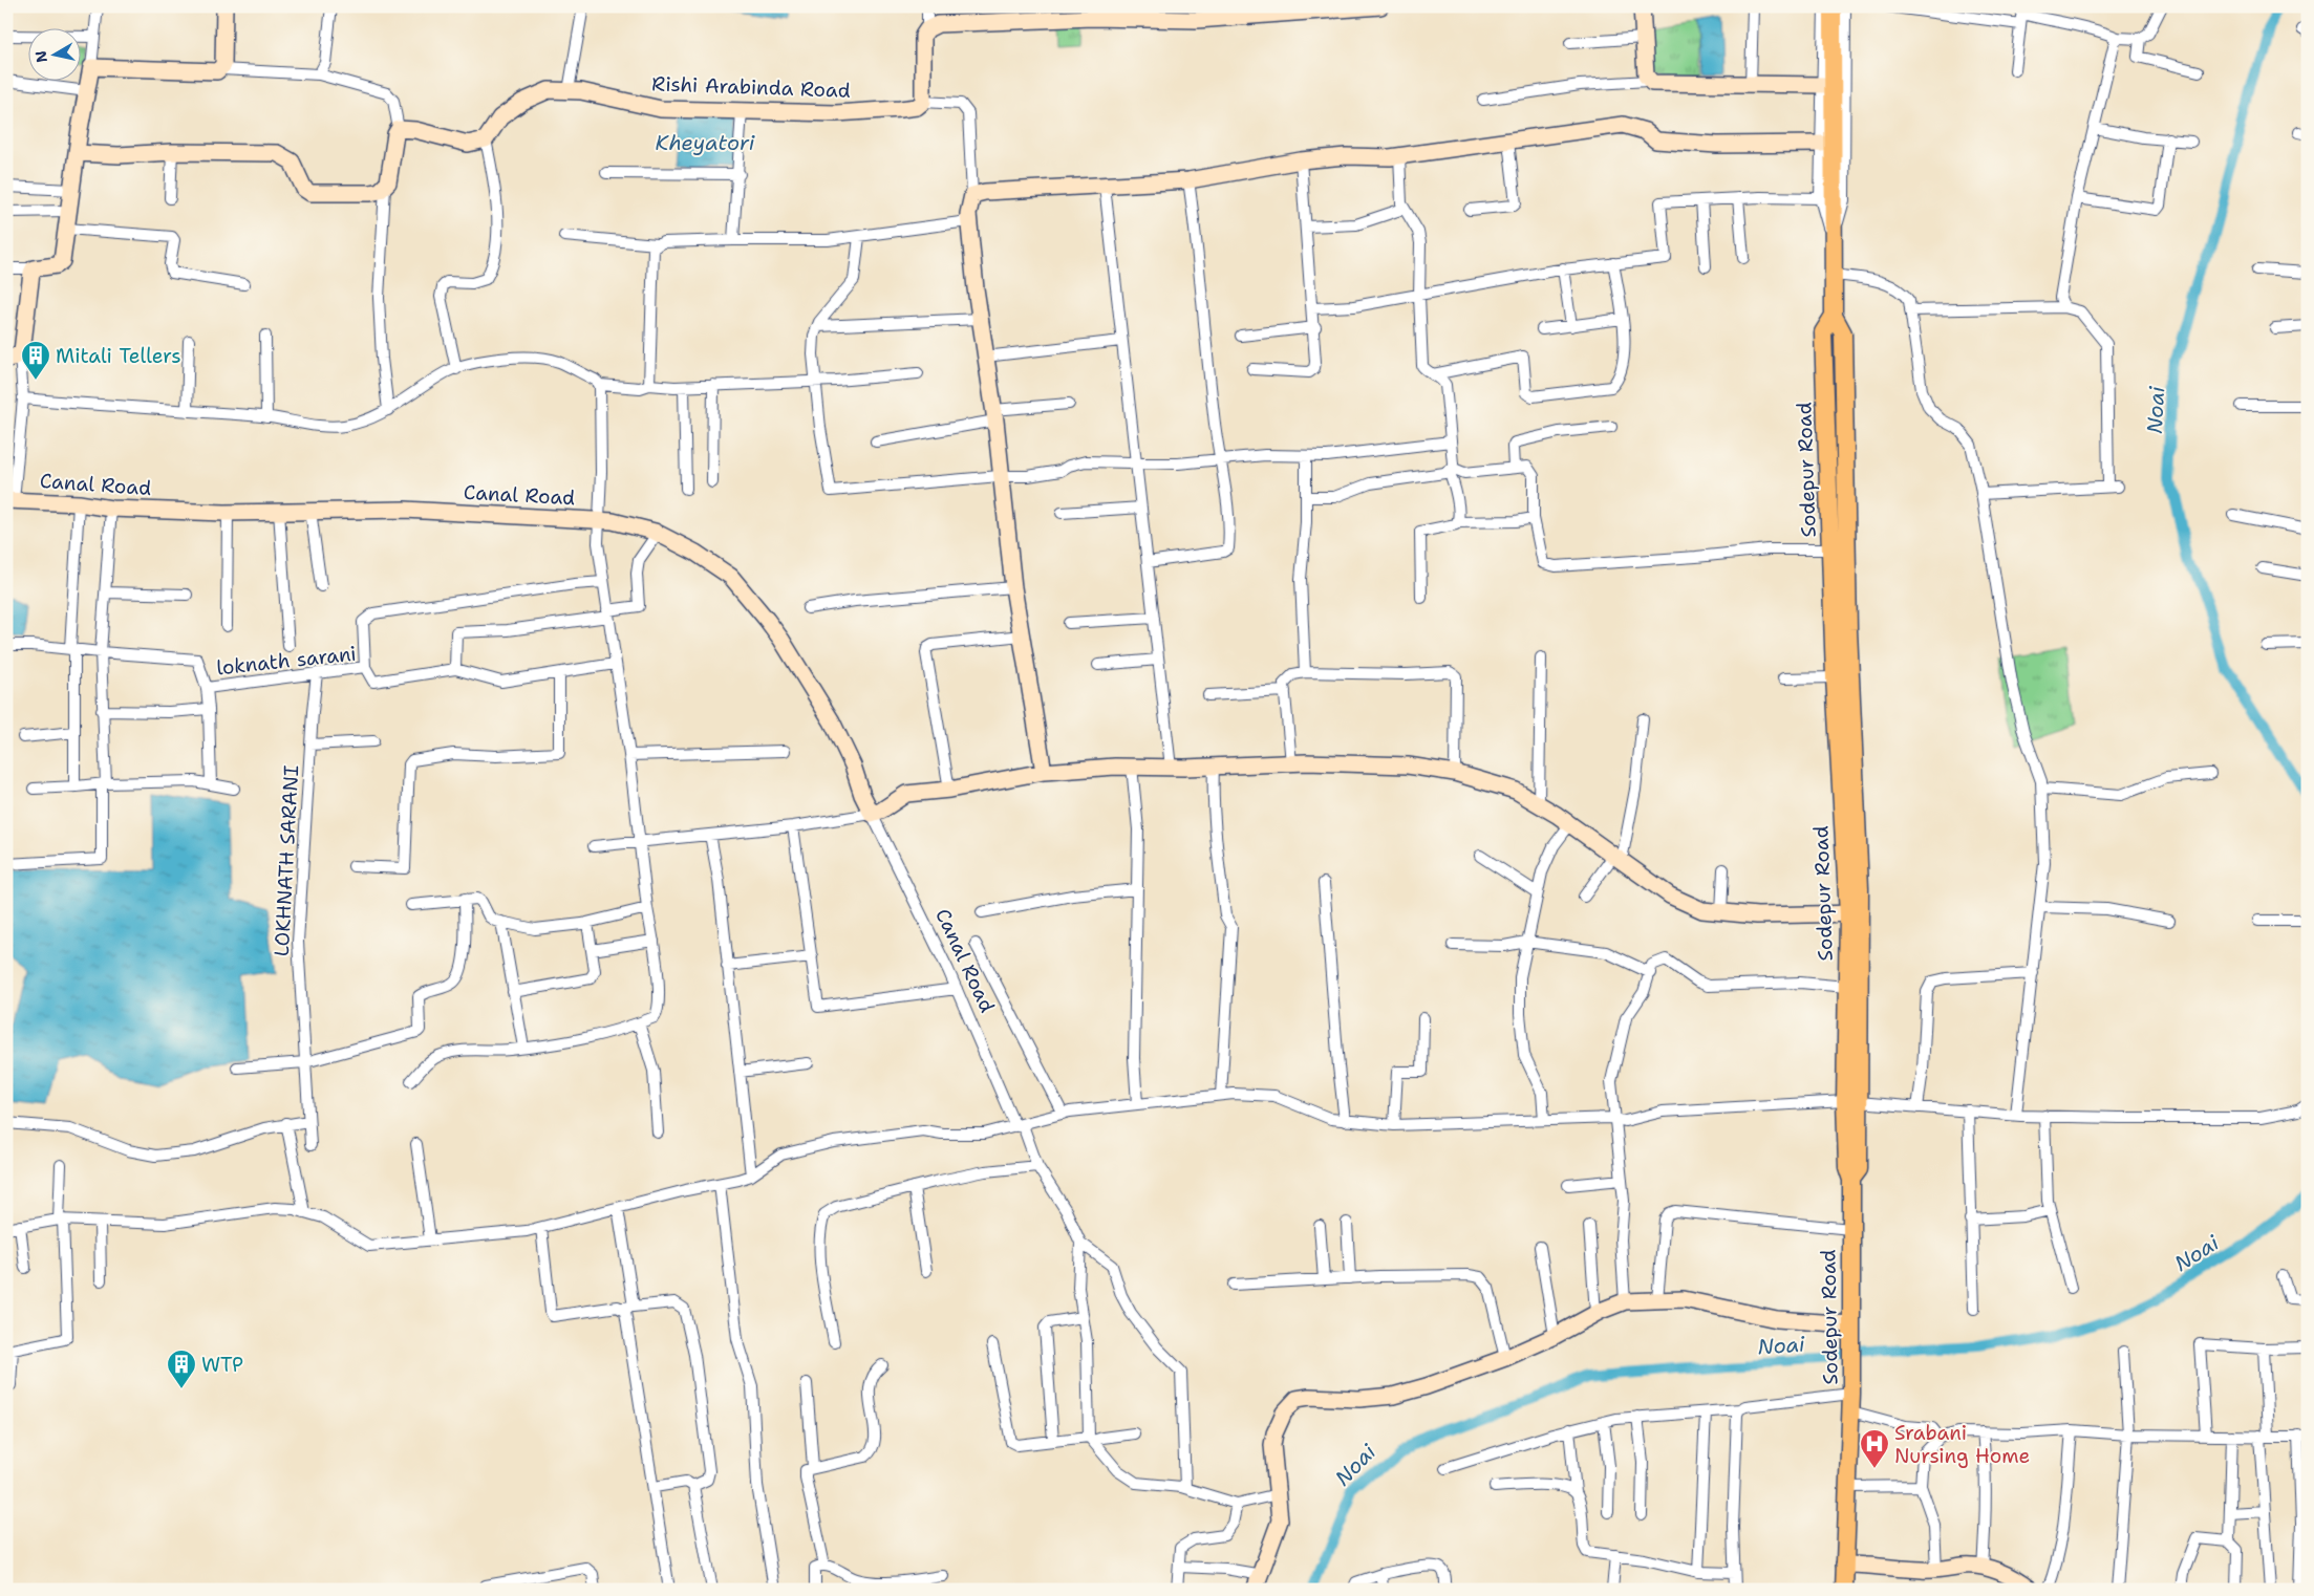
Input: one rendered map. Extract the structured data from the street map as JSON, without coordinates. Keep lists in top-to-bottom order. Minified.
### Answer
{"streets":{"main road":["Sodepur Road"],"street":["Rishi Arabinda Road","Canal Road","loknath sarani","LOKHNATH SARANI"]},"crossings":[["loknath sarani","LOKHNATH SARANI"]],"water":["Kheyatori","Noai"],"places":{"building":["Mitali Tellers","WTP"],"hospital":["Srabani Nursing Home"]},"north":"left"}
